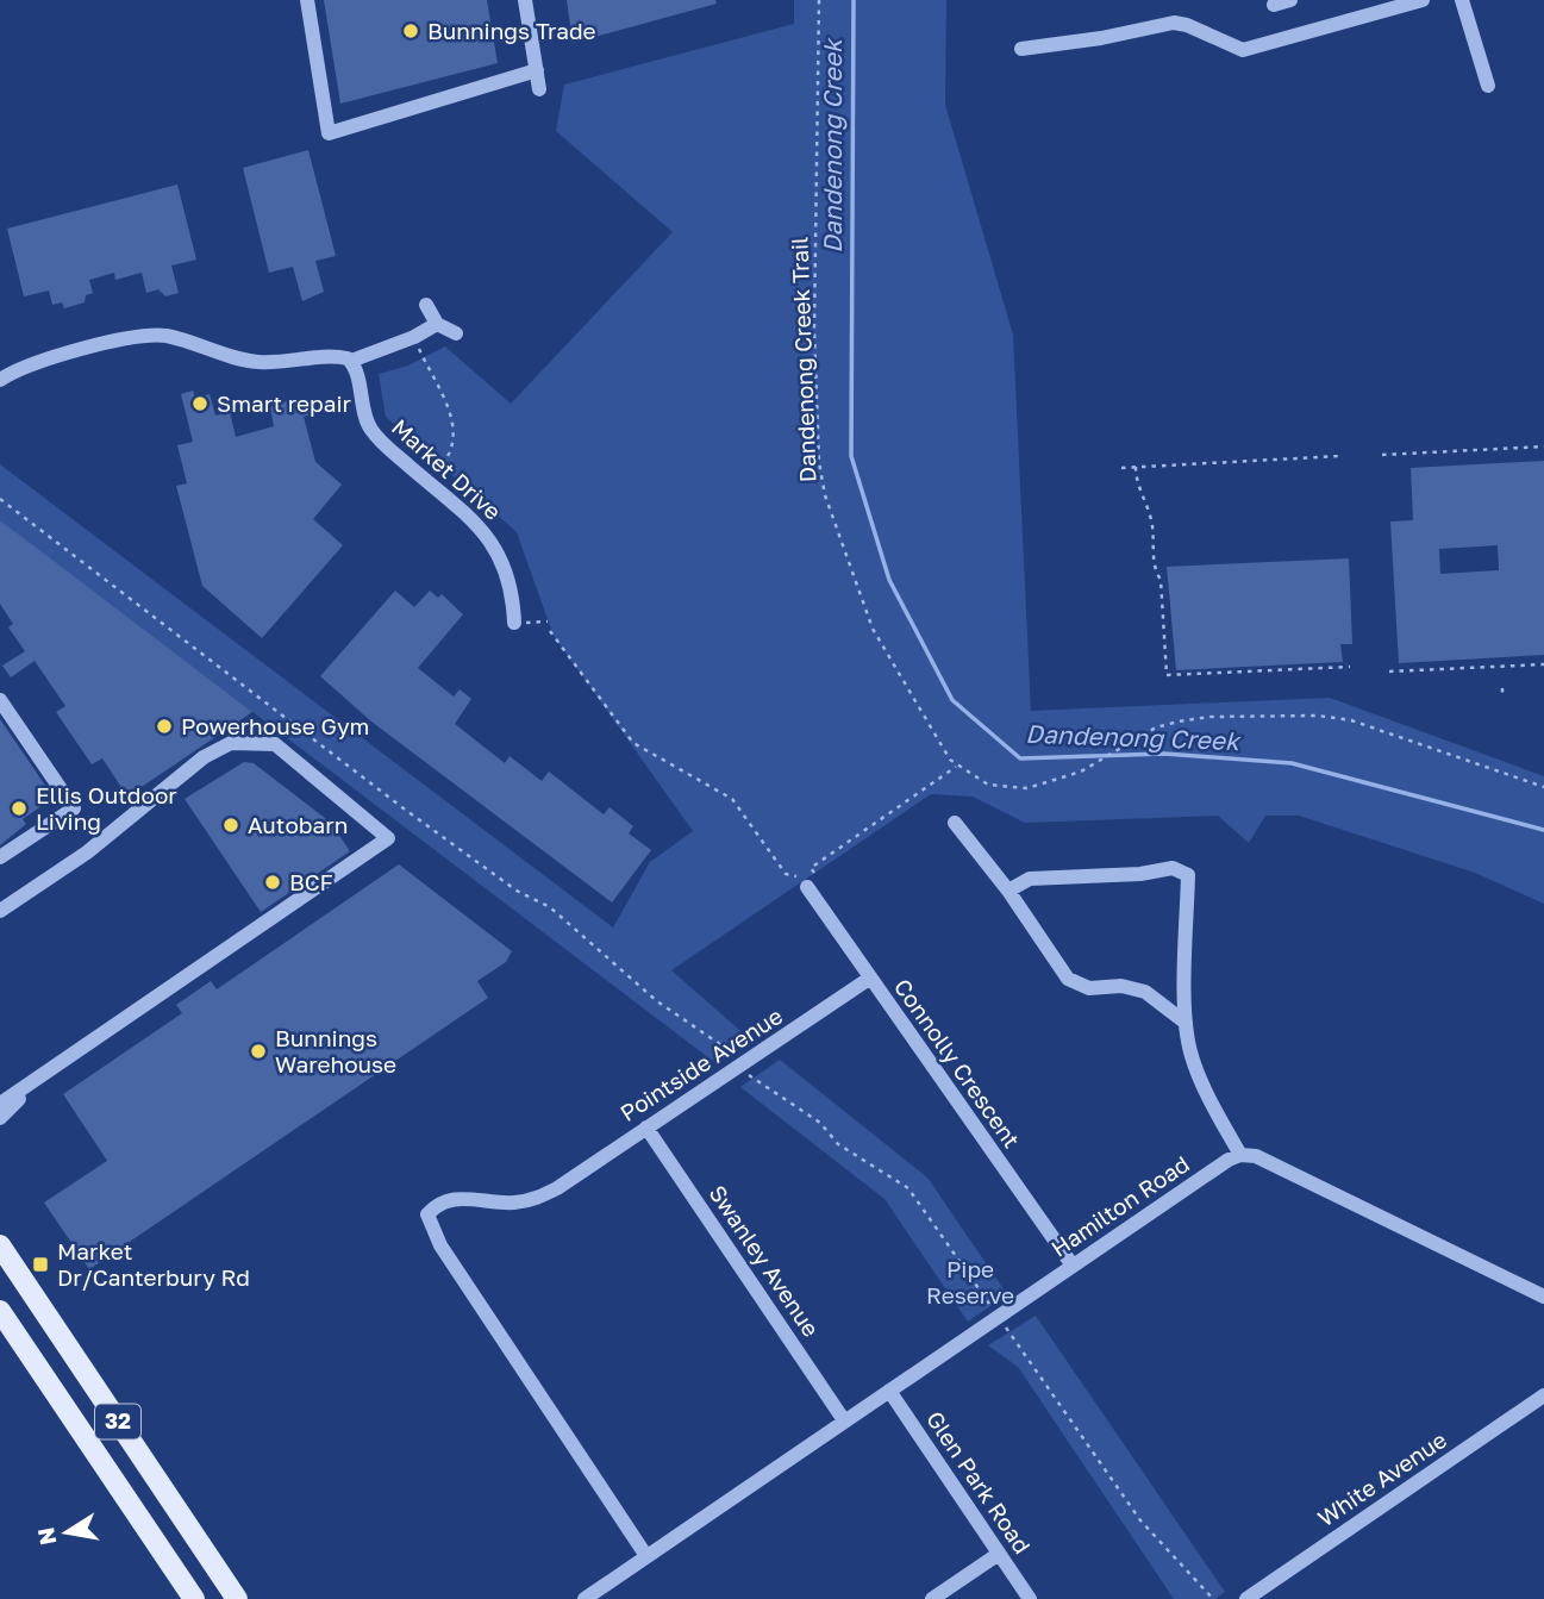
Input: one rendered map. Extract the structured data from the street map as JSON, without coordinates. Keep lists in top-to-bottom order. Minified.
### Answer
{"streets":{"main road":["32"],"street":["Market Drive","Connolly Crescent","Pointside Avenue","Hamilton Road","Swanley Avenue","White Avenue","Glen Park Road"],"path":["Dandenong Creek Trail"]},"crossings":[["Connolly Crescent","Pointside Avenue"],["Connolly Crescent","Hamilton Road"],["Pointside Avenue","Hamilton Road"],["Pointside Avenue","Swanley Avenue"],["Hamilton Road","Swanley Avenue"],["Hamilton Road","Glen Park Road"]],"water":["Dandenong Creek"],"parks":["Pipe Reserve"],"places":{"other":["Bunnings Trade","Smart repair","Powerhouse Gym","Ellis Outdoor Living","Autobarn","BCF","Bunnings Warehouse"],"transit":["Market Dr/Canterbury Rd"]},"north":"left"}
